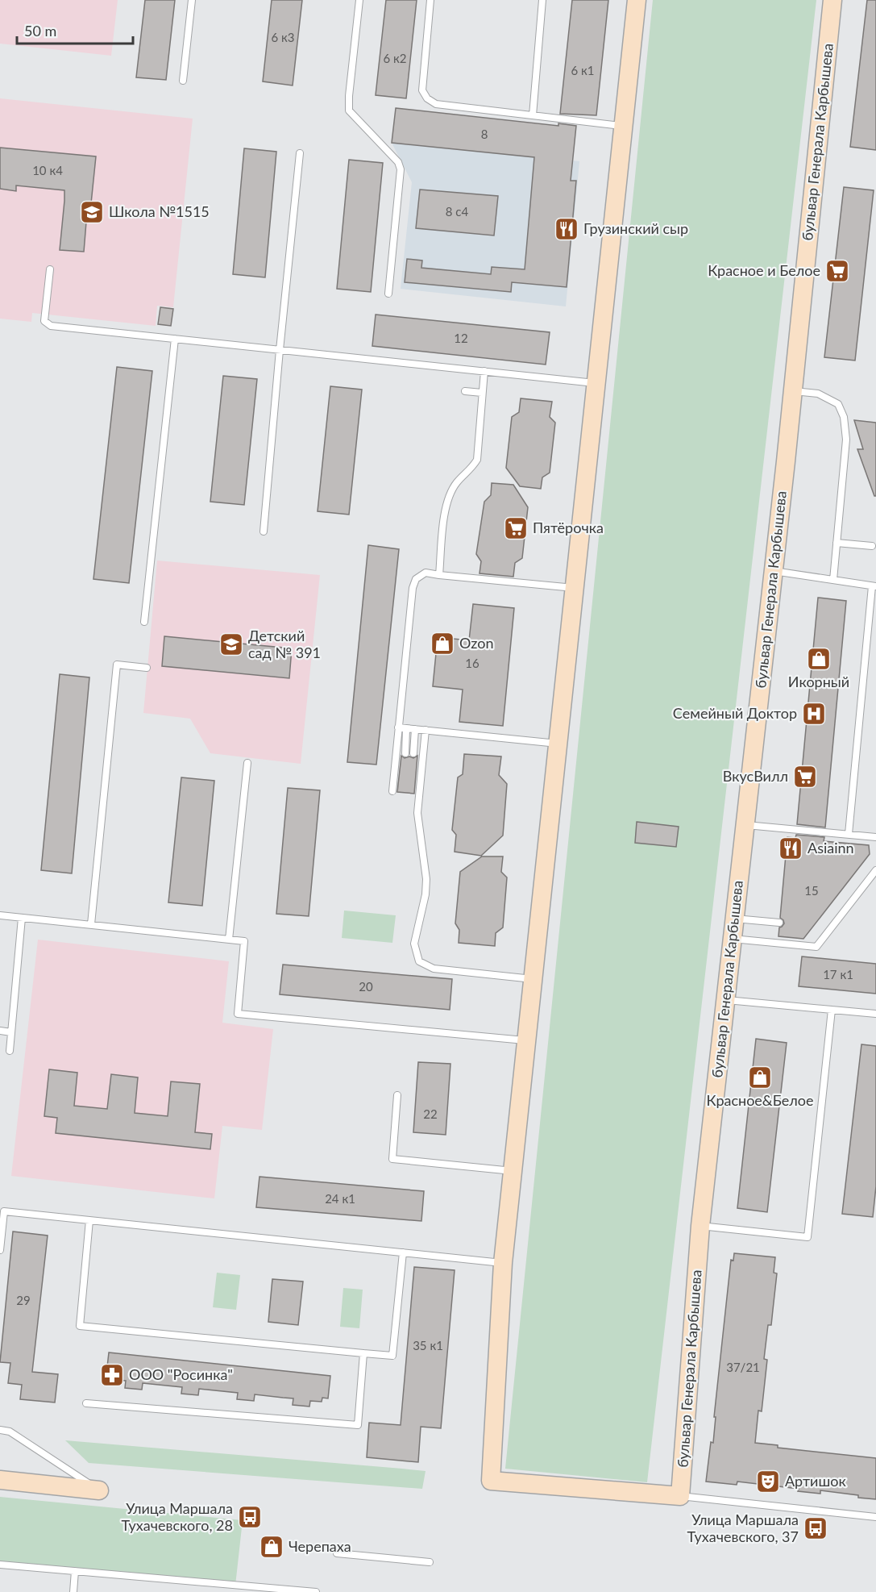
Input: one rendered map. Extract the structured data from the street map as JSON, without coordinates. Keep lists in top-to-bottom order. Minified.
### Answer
{"streets":{"street":["бульвар Генерала Карбышева"]},"places":{"school or university":["Школа №1515","Детский сад № 391"],"restaurant":["Грузинский сыр","Asiainn"],"supermarket":["Красное и Белое","Пятёрочка","ВкусВилл"],"shop":["Ozon","Икорный","Красное&Белое","Черепаха"],"hospital":["Семейный Доктор"],"pharmacy":["ООО \"Росинка\""],"theatre":["Артишок"],"bus stop":["Улица Маршала Тухачевского, 28","Улица Маршала Тухачевского, 37"]},"house_numbers":["6 к3","6 к2","6 к1","8","10 к4","8 с4","12","16","15","17 к1","20","22","24 к1","29","35 к1","37/21"],"scale_bar":"50 m"}
